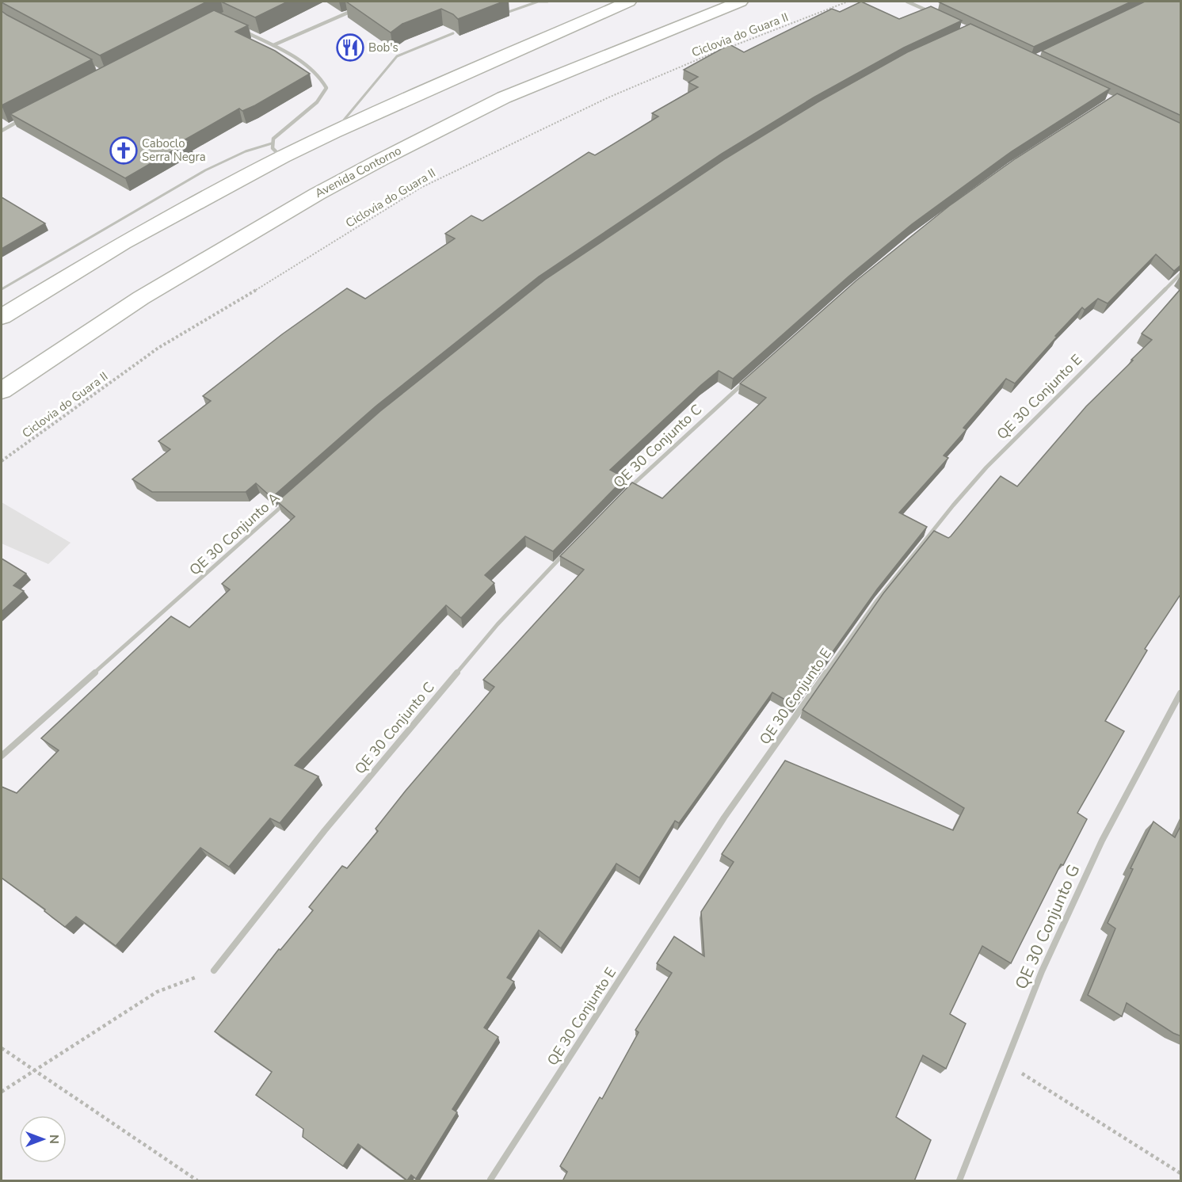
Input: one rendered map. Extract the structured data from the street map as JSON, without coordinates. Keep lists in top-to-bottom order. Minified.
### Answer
{"streets":{"main road":["Avenida Contorno"],"street":["QE 30 Conjunto E","QE 30 Conjunto C","QE 30 Conjunto A","QE 30 Conjunto G"],"path":["Ciclovia do Guara II"]},"places":{"restaurant":["Bob's"],"church":["Caboclo Serra Negra"]},"north":"right"}
